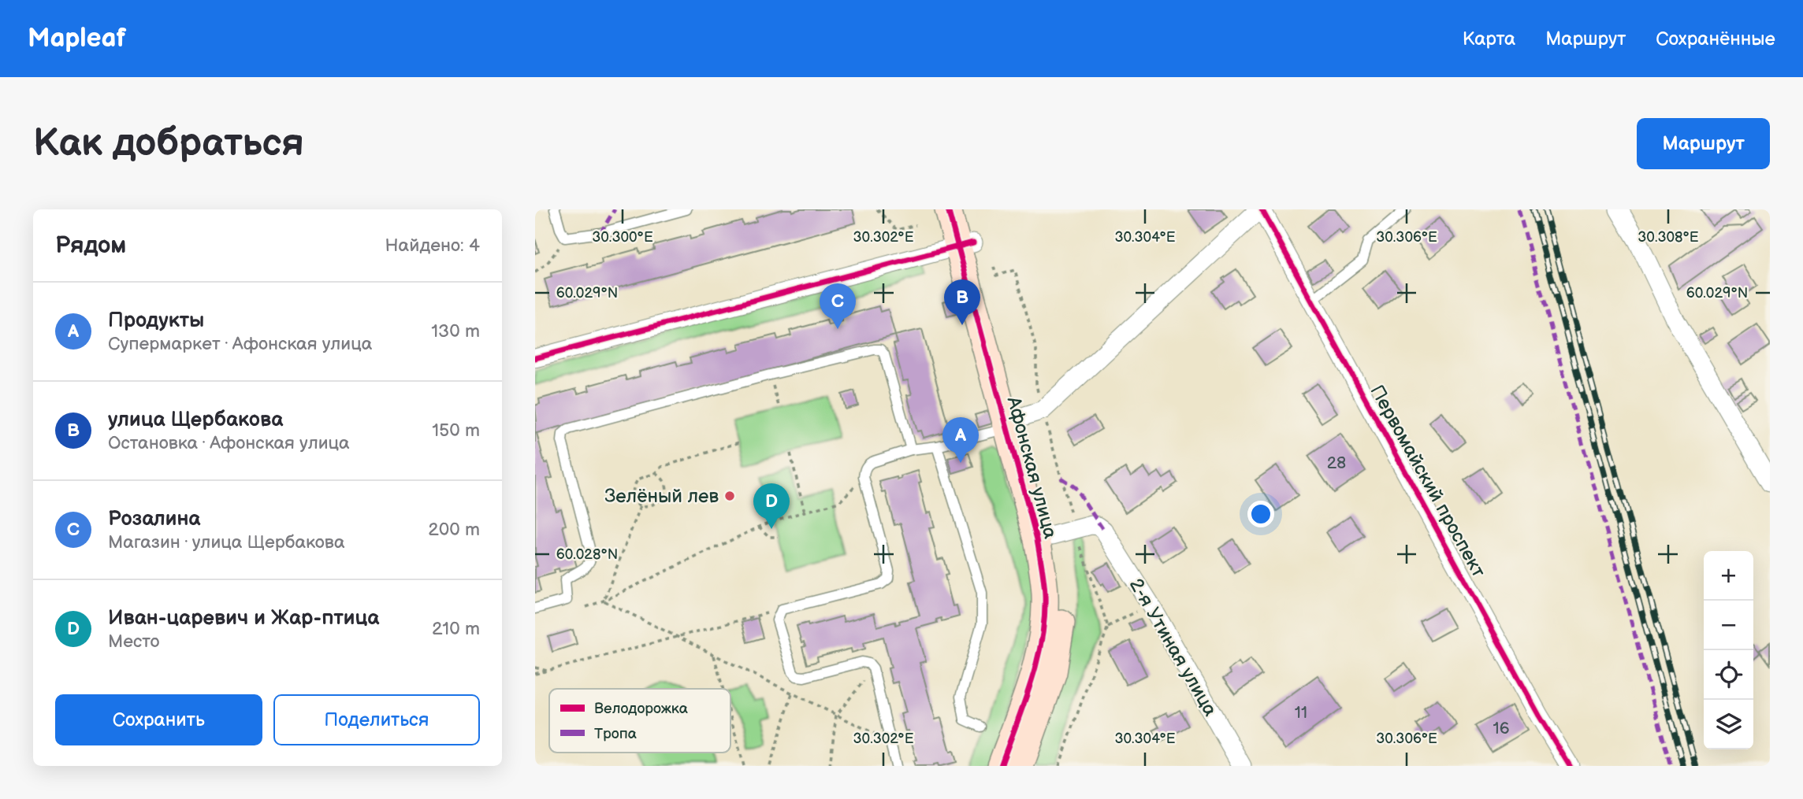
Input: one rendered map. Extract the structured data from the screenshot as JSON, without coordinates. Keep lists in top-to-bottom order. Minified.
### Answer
{"streets":{"street":["Афонская улица","Первомайский проспект","2-я Утиная улица"]},"crossings":[["Афонская улица","2-я Утиная улица"]],"places":["Зелёный лев"],"house_numbers":["28","11","16"],"legend":["Велодорожка","Тропа"],"page":{"header":"Mapleaf","nav":["Карта","Маршрут","Сохранённые"],"buttons":["Маршрут",["Сохранить","Поделиться"]],"title":"Как добраться","heading":["Рядом","Найдено: 4"],"pins":["B","C","A","D"],"list":[{"mark":"A","name":"Продукты","note":"Супермаркет · Афонская улица","value":"130 m"},{"mark":"B","name":"улица Щербакова","note":"Остановка · Афонская улица","value":"150 m"},{"mark":"C","name":"Розалина","note":"Магазин · улица Щербакова","value":"200 m"},{"mark":"D","name":"Иван-царевич и Жар-птица","note":"Место","value":"210 m"}],"map_buttons":["+","−"]},"coordinates":["30.300°E","30.302°E","30.304°E","30.306°E","30.308°E","60.029°N","60.028°N"]}
